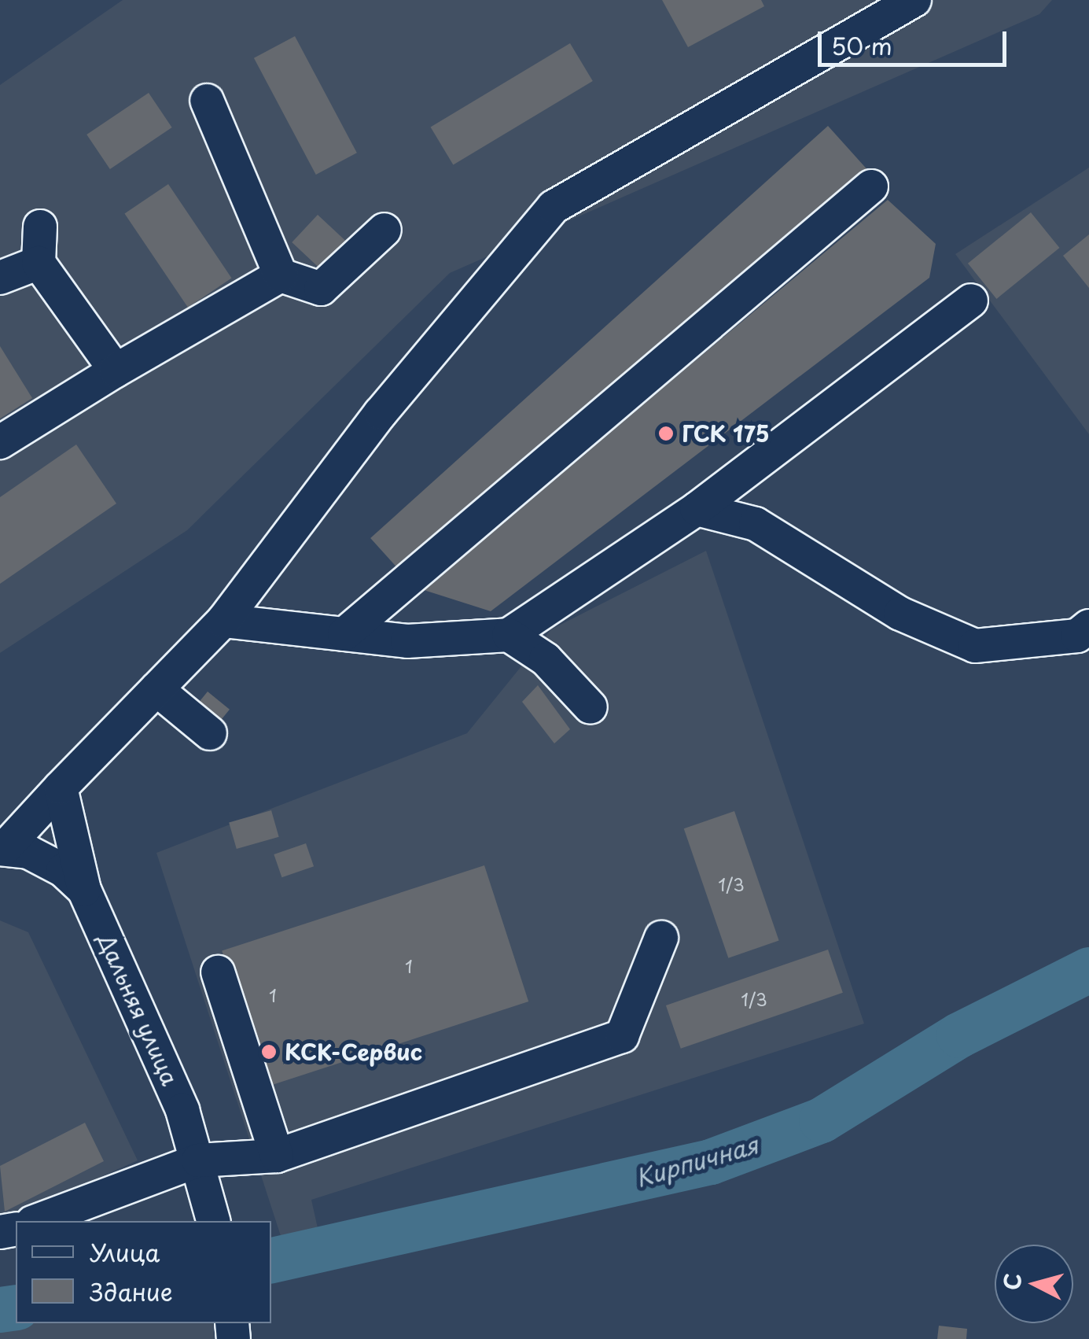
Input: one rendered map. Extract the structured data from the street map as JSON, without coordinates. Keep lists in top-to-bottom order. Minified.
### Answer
{"streets":{"street":["Дальняя улица"]},"water":["Кирпичная"],"places":["ГСК 175","КСК-Сервис"],"house_numbers":["1/3","1","1","1/3"],"legend":["Улица","Здание"],"scale_bar":"50 m","north":"left"}
